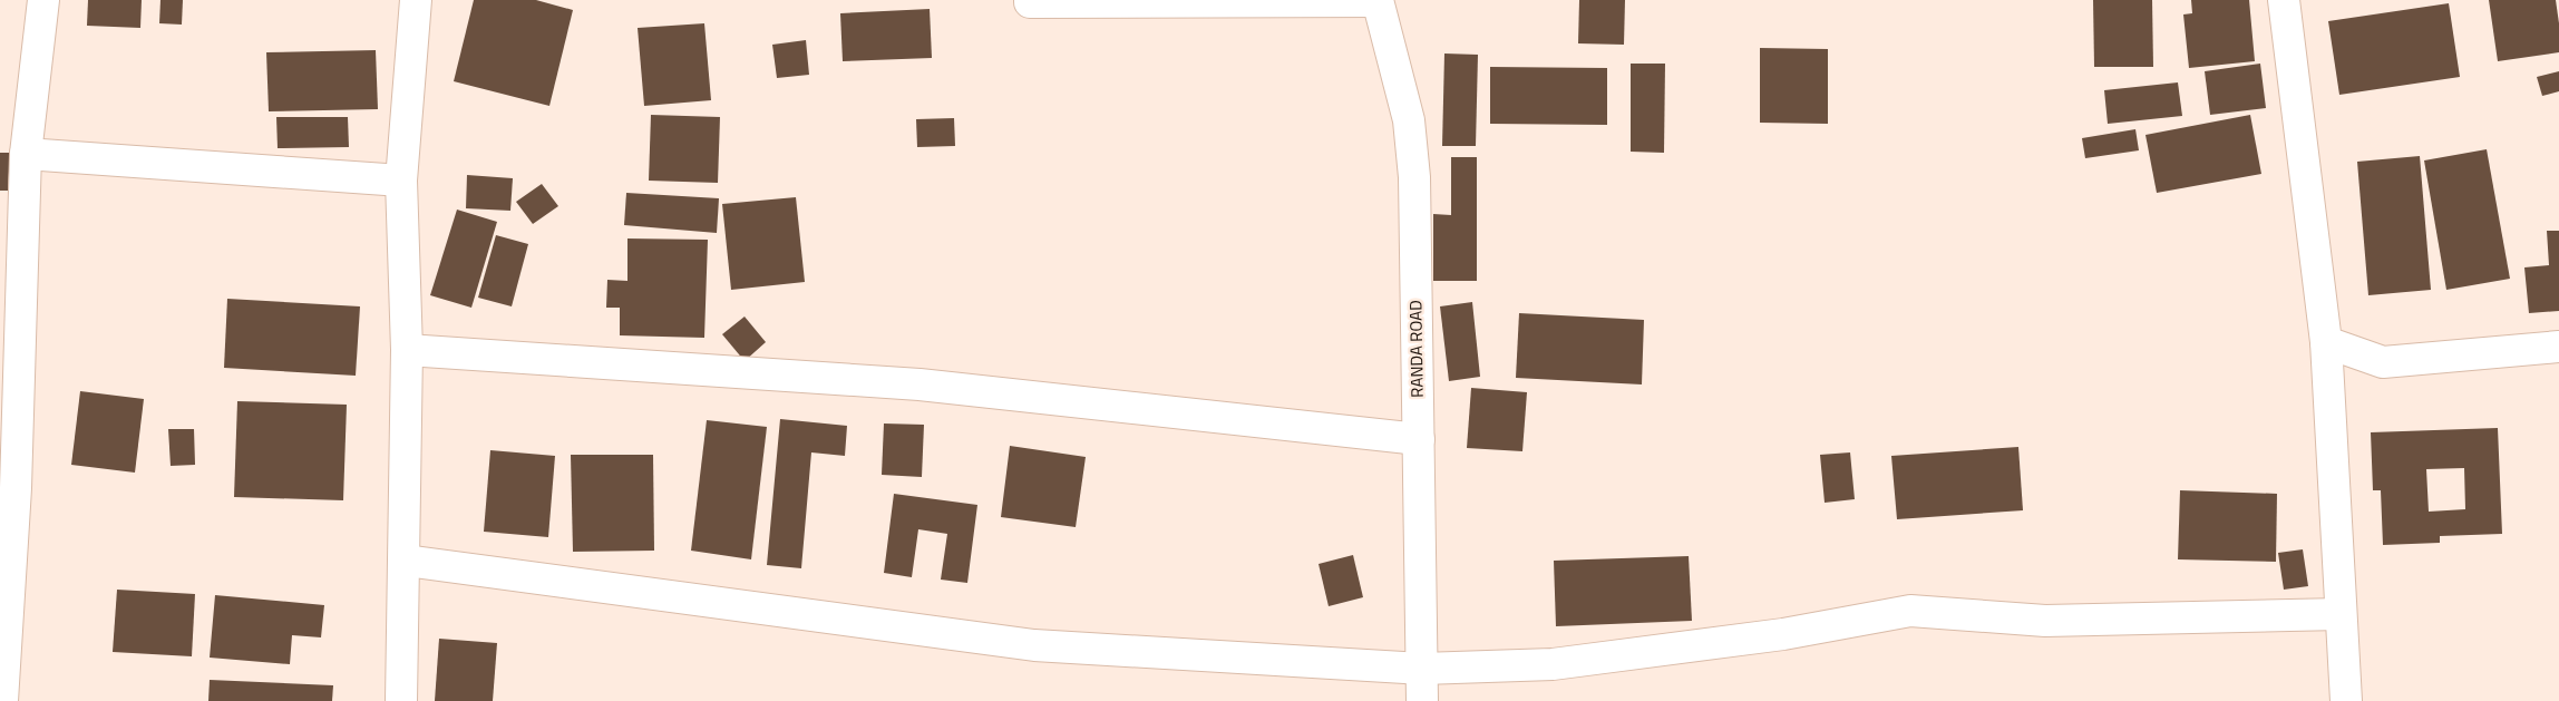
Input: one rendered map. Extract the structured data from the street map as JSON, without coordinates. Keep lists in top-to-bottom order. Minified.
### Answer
{"streets":{"street":["RANDA ROAD"]}}
